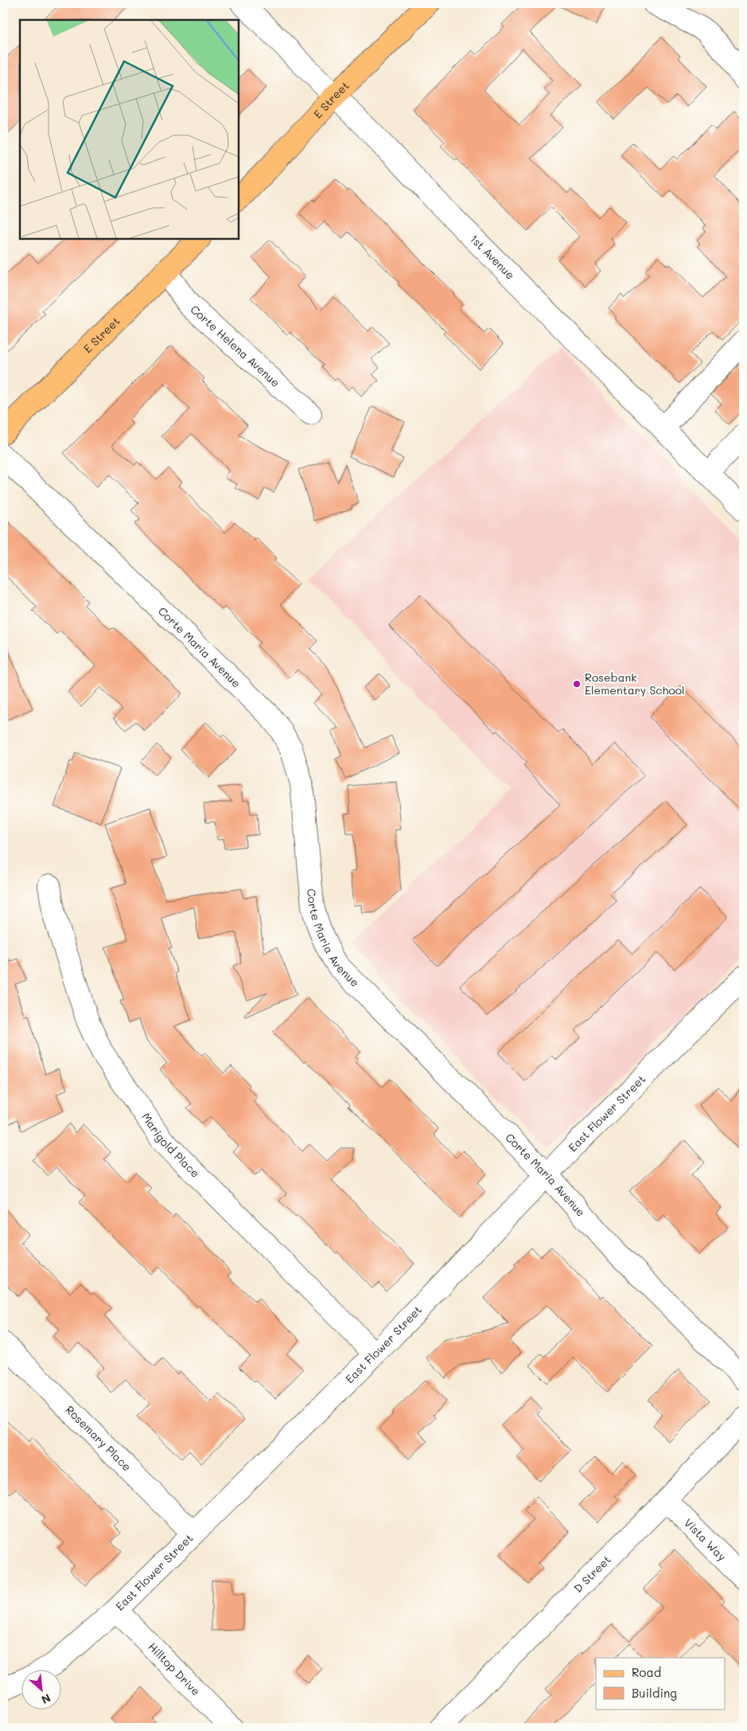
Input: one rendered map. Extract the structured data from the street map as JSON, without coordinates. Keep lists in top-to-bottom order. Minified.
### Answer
{"streets":{"main road":["E Street"],"street":["1st Avenue","Corte Helena Avenue","Corte Maria Avenue","East Flower Street","Marigold Place","Rosemary Place","Vista Way","D Street","Hilltop Drive"]},"crossings":[["E Street","1st Avenue"],["E Street","Corte Helena Avenue"],["Corte Maria Avenue","East Flower Street"],["East Flower Street","Marigold Place"],["East Flower Street","Rosemary Place"],["East Flower Street","Hilltop Drive"],["Vista Way","D Street"]],"places":["Rosebank Elementary School"],"legend":["Road","Building"],"north":"bottom right"}
